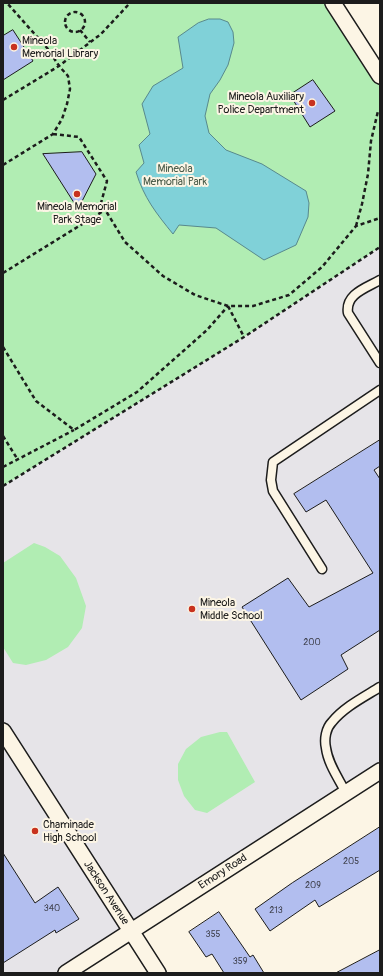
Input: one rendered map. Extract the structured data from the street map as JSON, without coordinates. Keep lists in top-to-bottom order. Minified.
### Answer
{"streets":{"street":["Emory Road","Jackson Avenue"]},"crossings":[["Emory Road","Jackson Avenue"]],"parks":["Mineola Memorial Park"],"places":["Mineola Memorial Library","Mineola Auxiliary Police Department","Mineola Memorial Park Stage","Mineola Middle School","Chaminade High School"],"house_numbers":["200","205","209","340","213","355","359"]}
